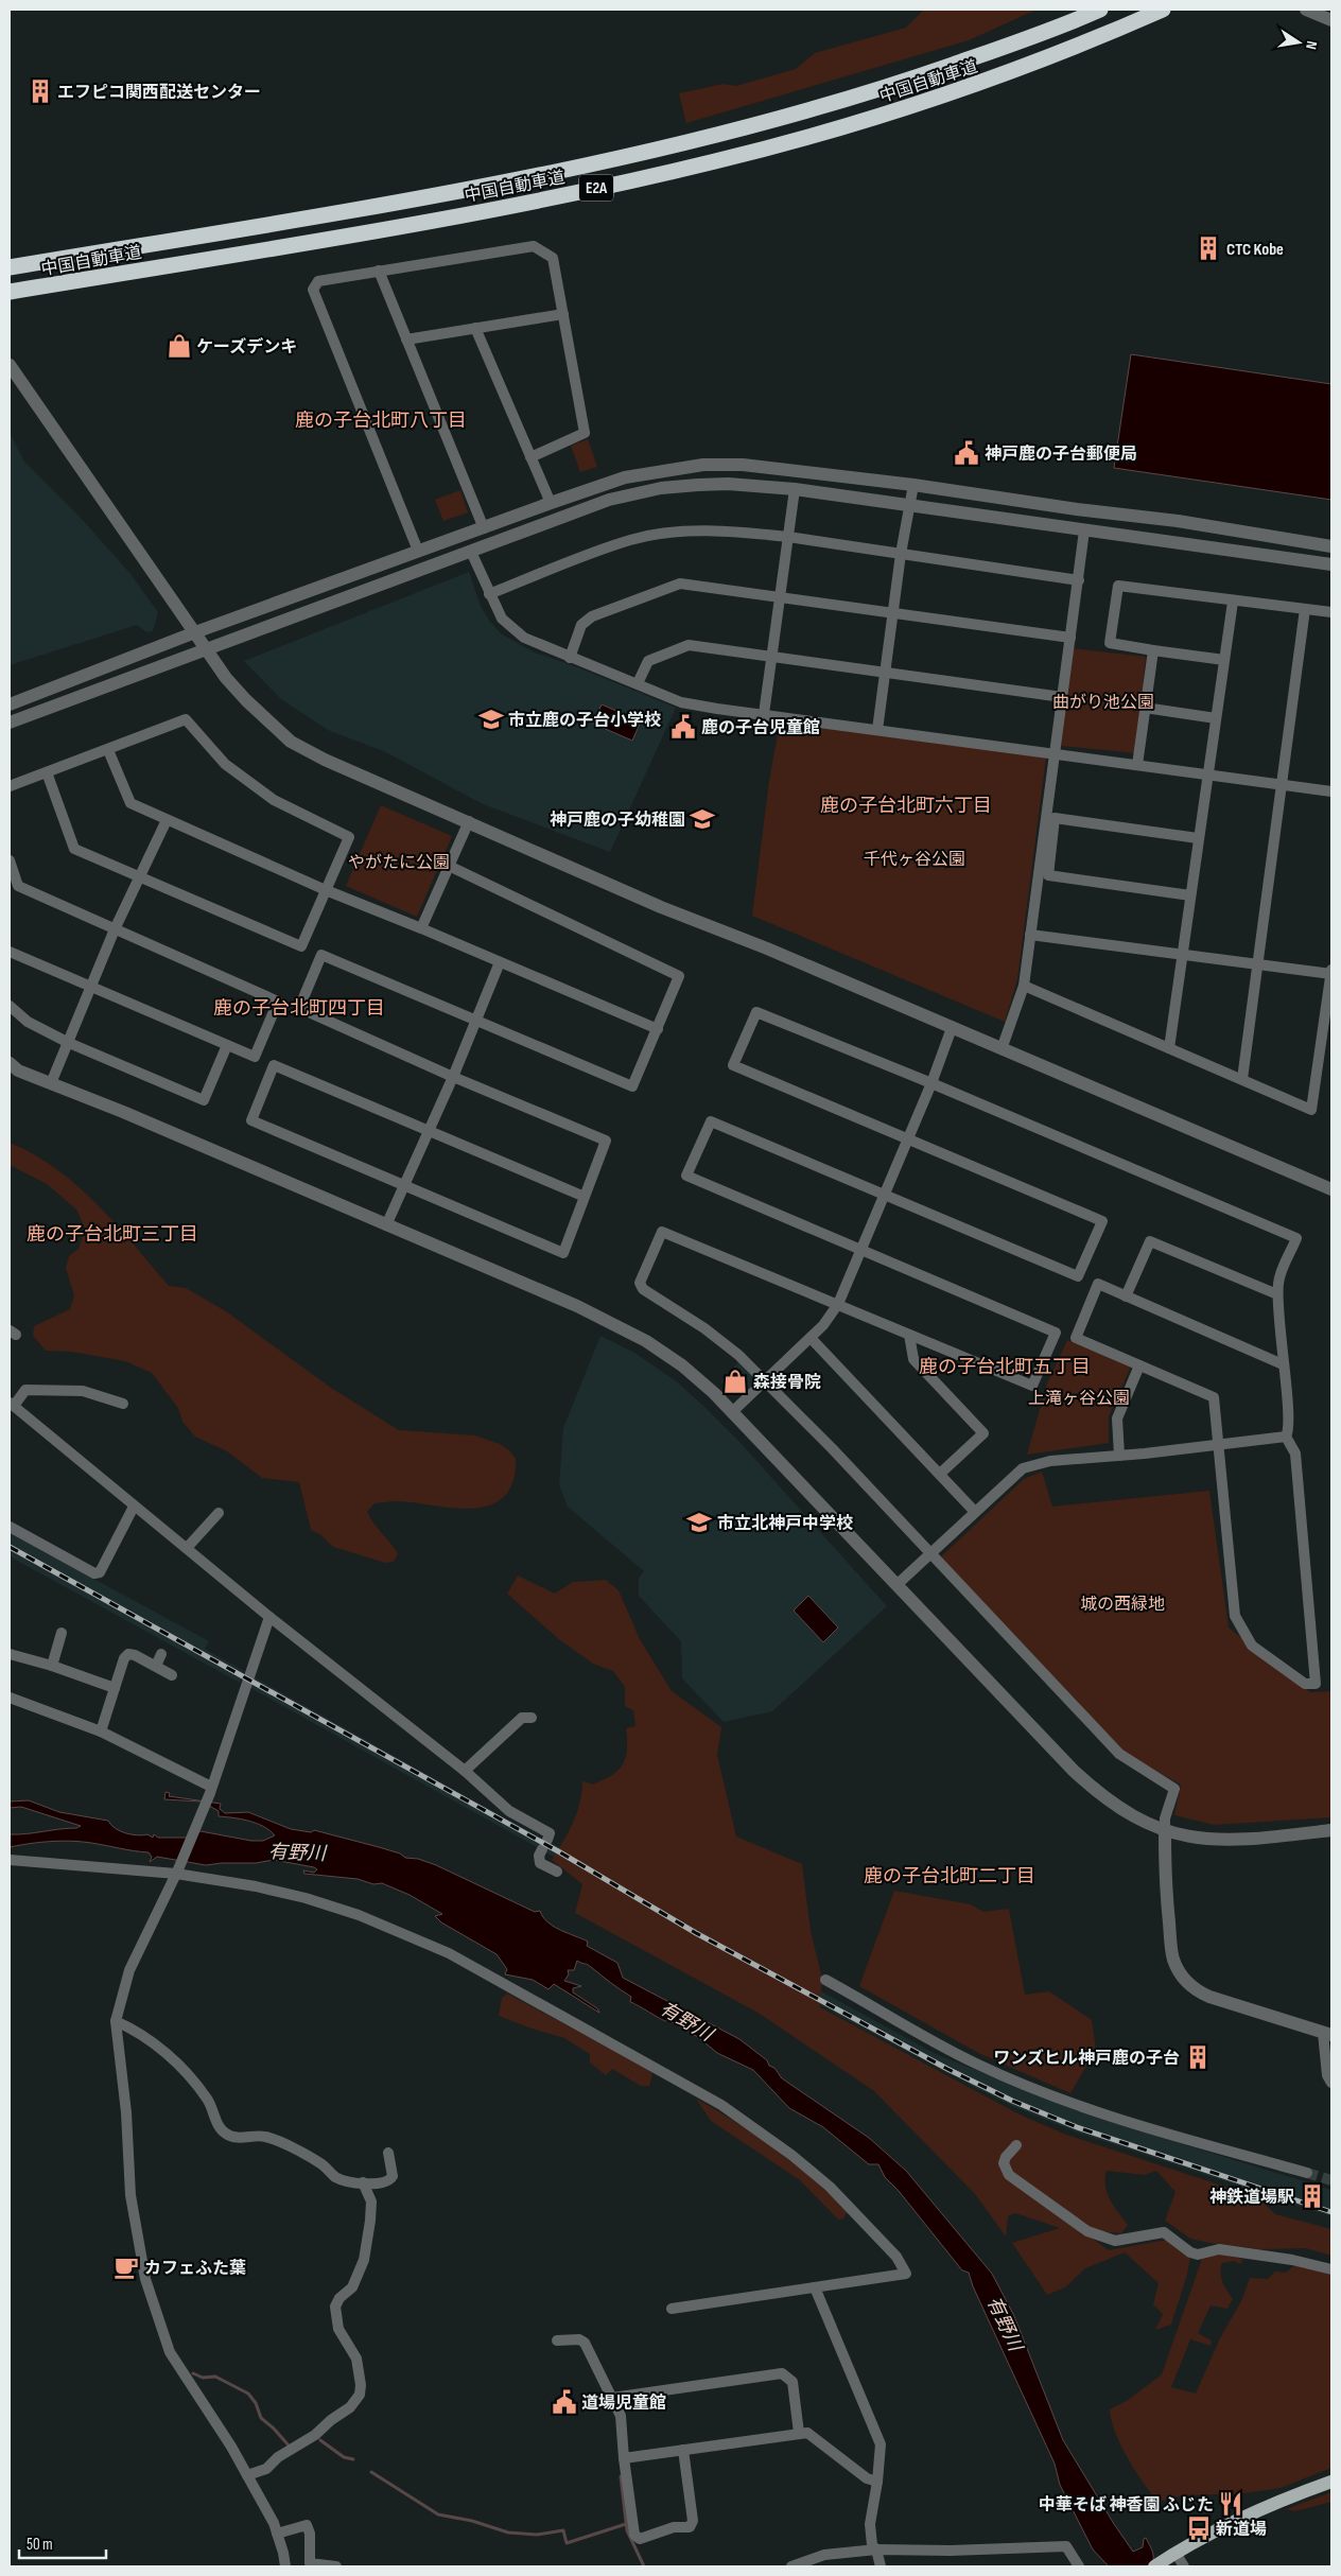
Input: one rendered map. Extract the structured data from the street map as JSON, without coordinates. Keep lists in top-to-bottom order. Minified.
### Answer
{"streets":{"highway":["中国自動車道","E2A"]},"districts":["鹿の子台北町八丁目","鹿の子台北町六丁目","鹿の子台北町四丁目","鹿の子台北町三丁目","鹿の子台北町五丁目","鹿の子台北町二丁目"],"water":["有野川"],"parks":["曲がり池公園","千代ヶ谷公園","やがたに公園","上滝ヶ谷公園","城の西緑地"],"places":{"building":["エフピコ関西配送センター","CTC Kobe","ワンズヒル神戸鹿の子台","神鉄道場駅"],"shop":["ケーズデンキ","森接骨院"],"public building":["神戸鹿の子台郵便局","鹿の子台児童館","道場児童館"],"school or university":["市立鹿の子台小学校","神戸鹿の子幼稚園","市立北神戸中学校"],"cafe":["カフェふた葉"],"restaurant":["中華そば 神香園 ふじた"],"bus stop":["新道場"]},"scale_bar":"50 m","north":"right"}
